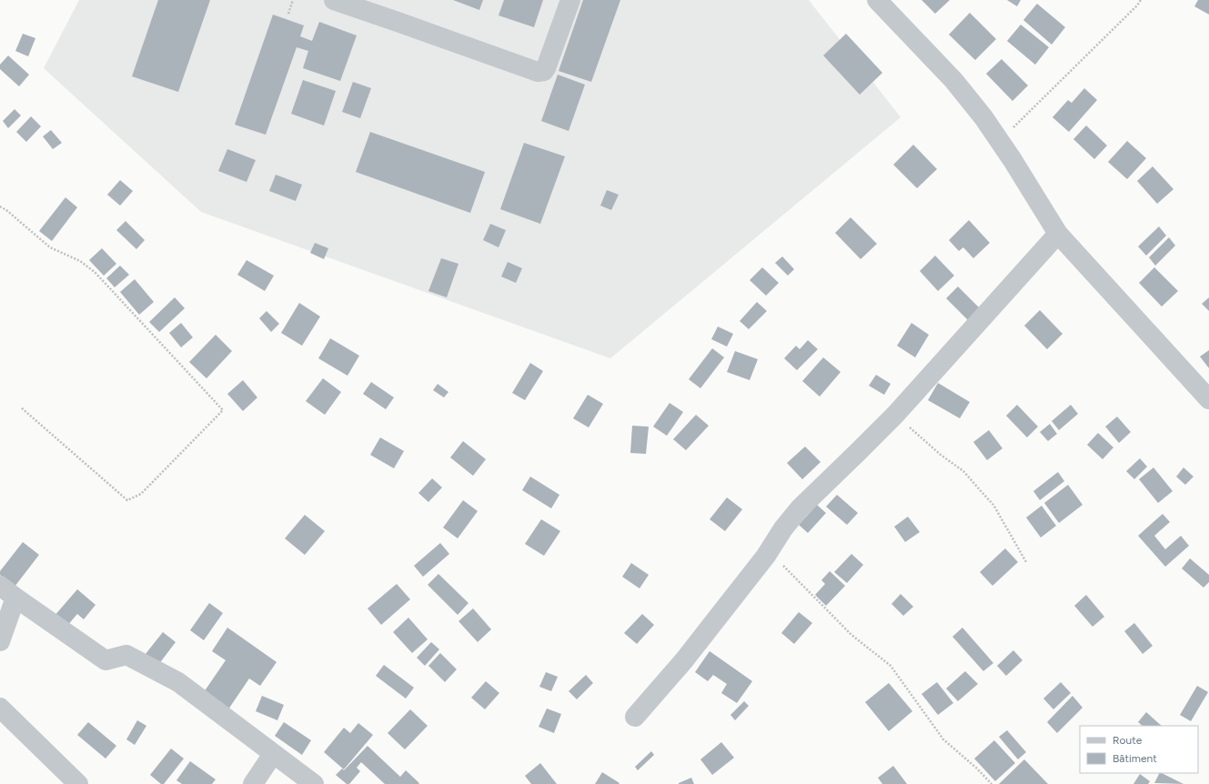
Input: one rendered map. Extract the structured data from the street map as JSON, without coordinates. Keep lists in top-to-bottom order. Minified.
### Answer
{"legend":["Route","Bâtiment"]}
